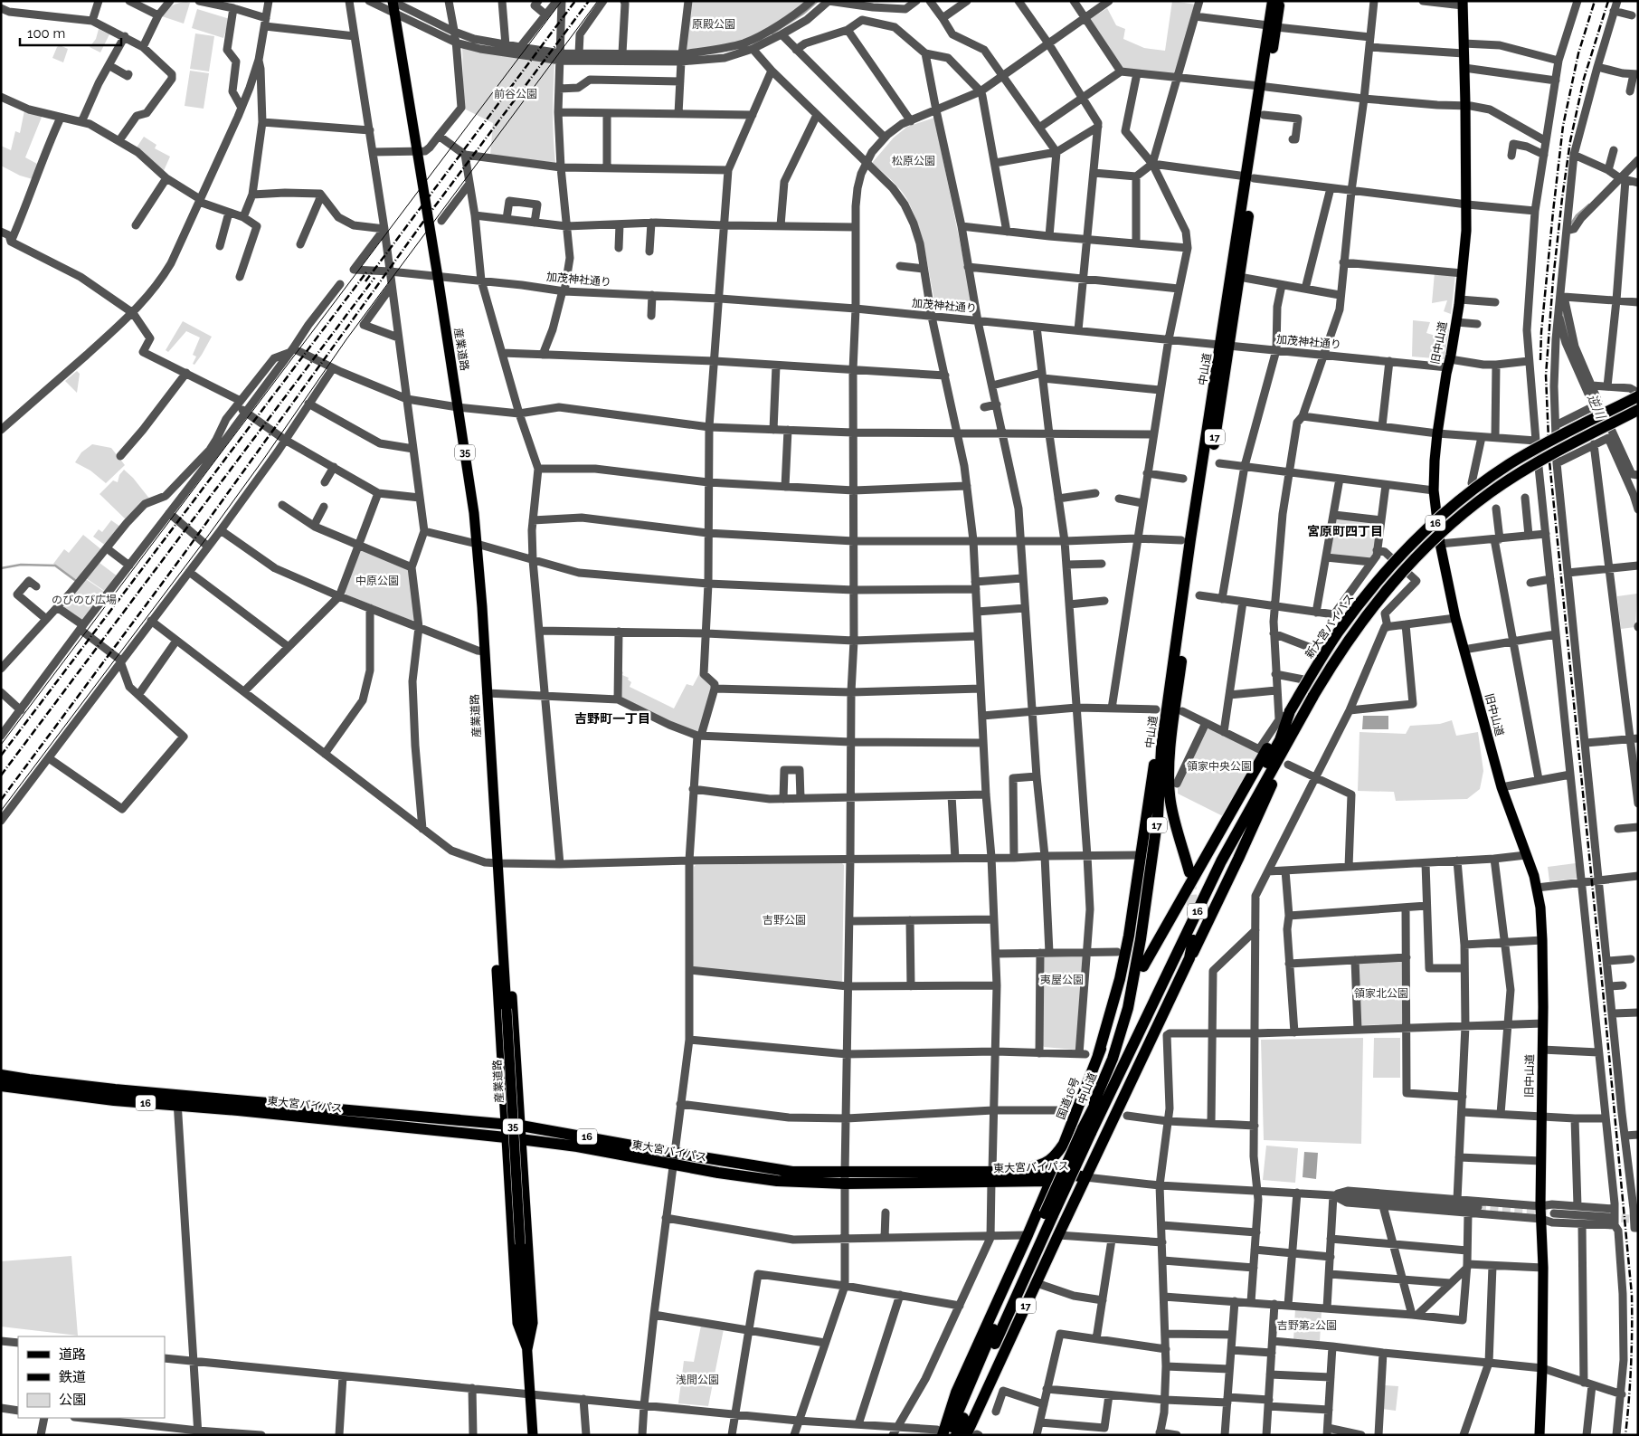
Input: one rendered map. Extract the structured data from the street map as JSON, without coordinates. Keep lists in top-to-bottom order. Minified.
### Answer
{"streets":{"highway":["中山道","17","16","新大宮バイパス","国道16号","東大宮バイパス"],"main road":["旧中山道","産業道路","35"],"street":["加茂神社通り"]},"crossings":[["加茂神社通り","旧中山道"],["加茂神社通り","産業道路"],["加茂神社通り","中山道"],["産業道路","35"],["中山道","17"],["中山道","16"],["17","16"],["17","東大宮バイパス"],["35","東大宮バイパス"],["16","新大宮バイパス"],["16","東大宮バイパス"],["国道16号","東大宮バイパス"]],"districts":["宮原町四丁目","吉野町一丁目"],"water":["逆川"],"parks":["原殿公園","前谷公園","松原公園","中原公園","のびのび広場","領家中央公園","吉野公園","夷屋公園","領家北公園","吉野第2公園","浅間公園"],"legend":["道路","鉄道","公園"],"scale_bar":"100 m"}
